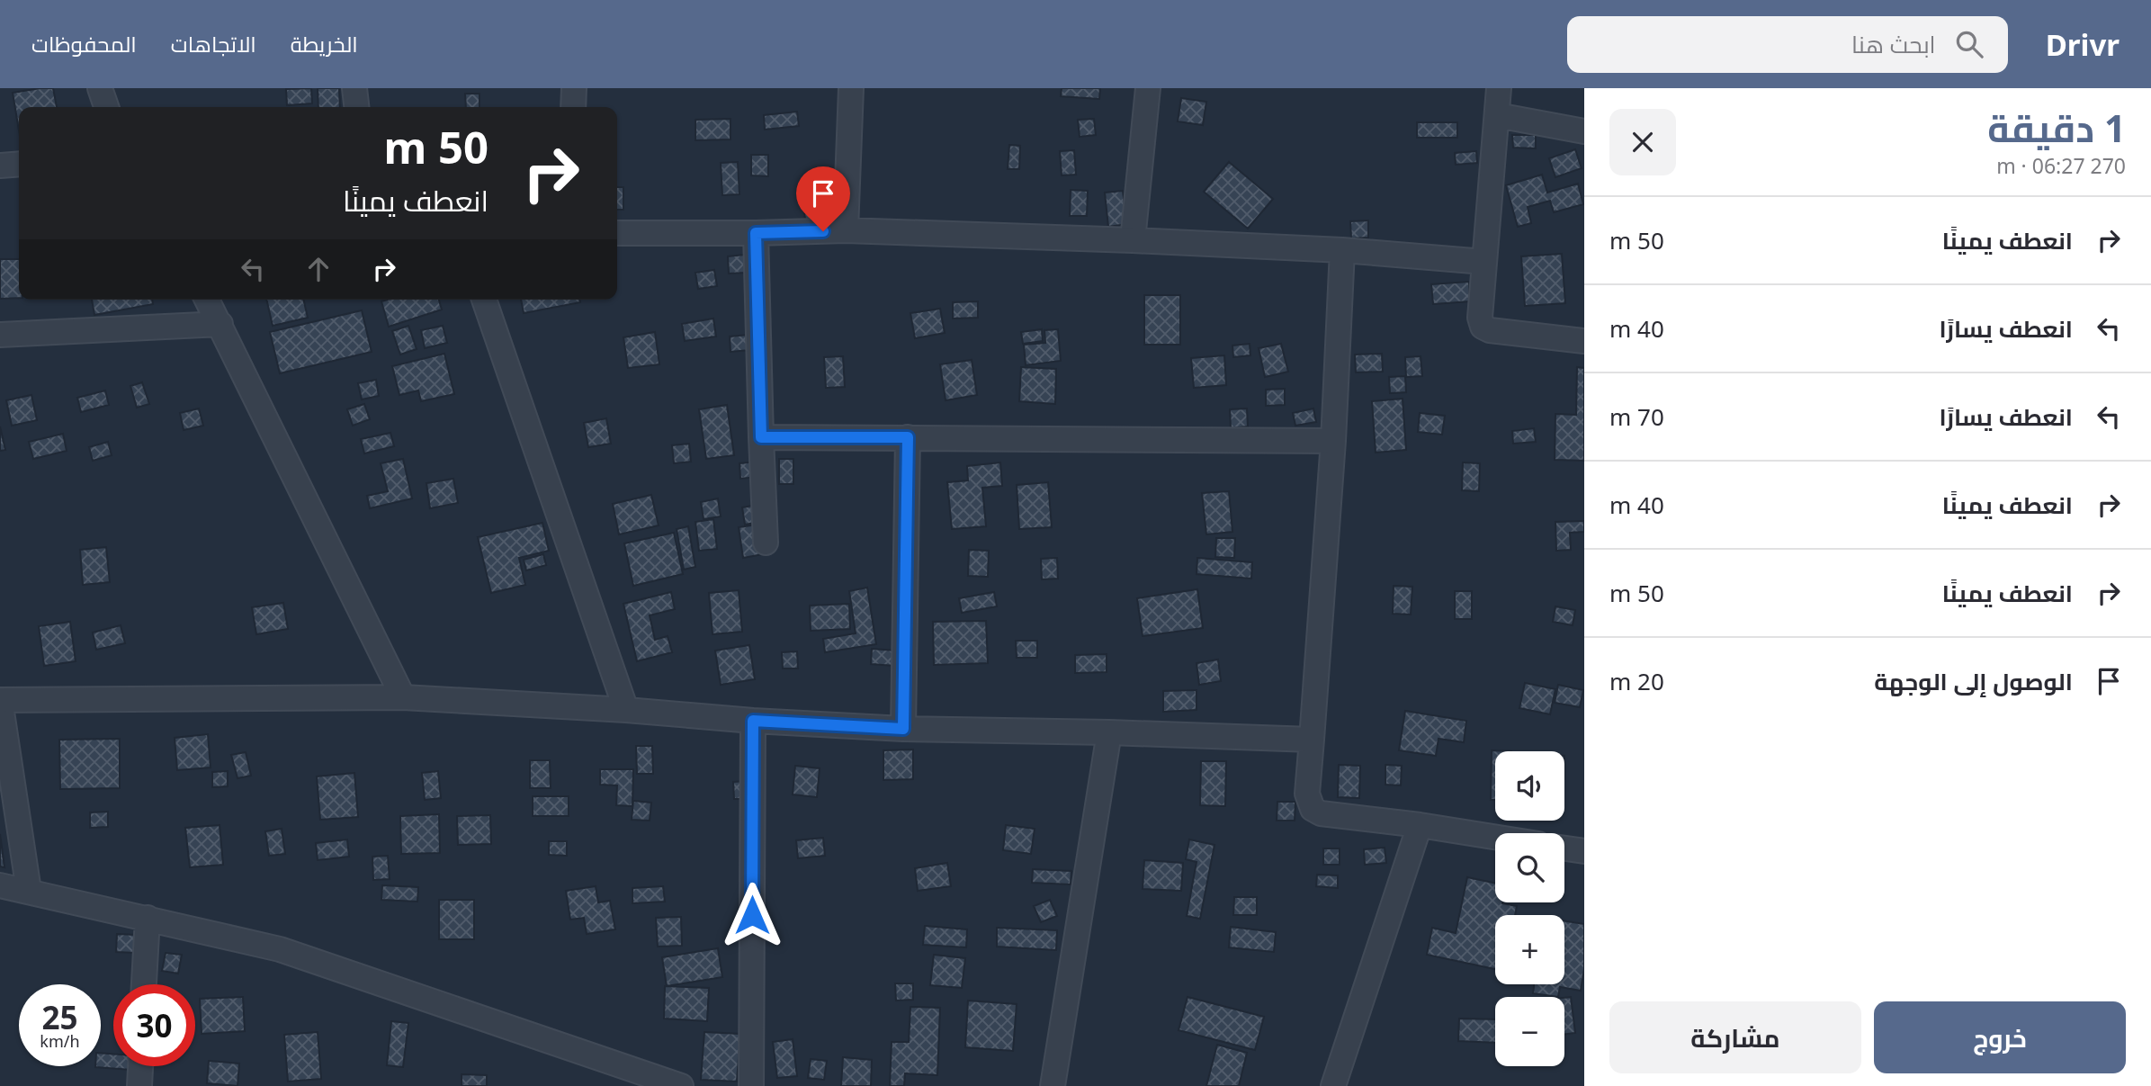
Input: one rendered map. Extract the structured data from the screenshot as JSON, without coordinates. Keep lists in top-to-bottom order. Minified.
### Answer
{"page":{"header":"Drivr","search":"ابحث هنا","nav":["الخريطة","الاتجاهات","المحفوظات"],"heading":["1 دقيقة","270 m · 06:27"],"turn":["50 m","انعطف يمينًا"],"list":[{"name":"انعطف يمينًا","value":"50 m"},{"name":"انعطف يسارًا","value":"40 m"},{"name":"انعطف يسارًا","value":"70 m"},{"name":"انعطف يمينًا","value":"40 m"},{"name":"انعطف يمينًا","value":"50 m"},{"name":"الوصول إلى الوجهة","value":"20 m"}],"map_buttons":["+","−"],"speed":"25 km/h","limit":"30","buttons":["خروج","مشاركة"]}}
